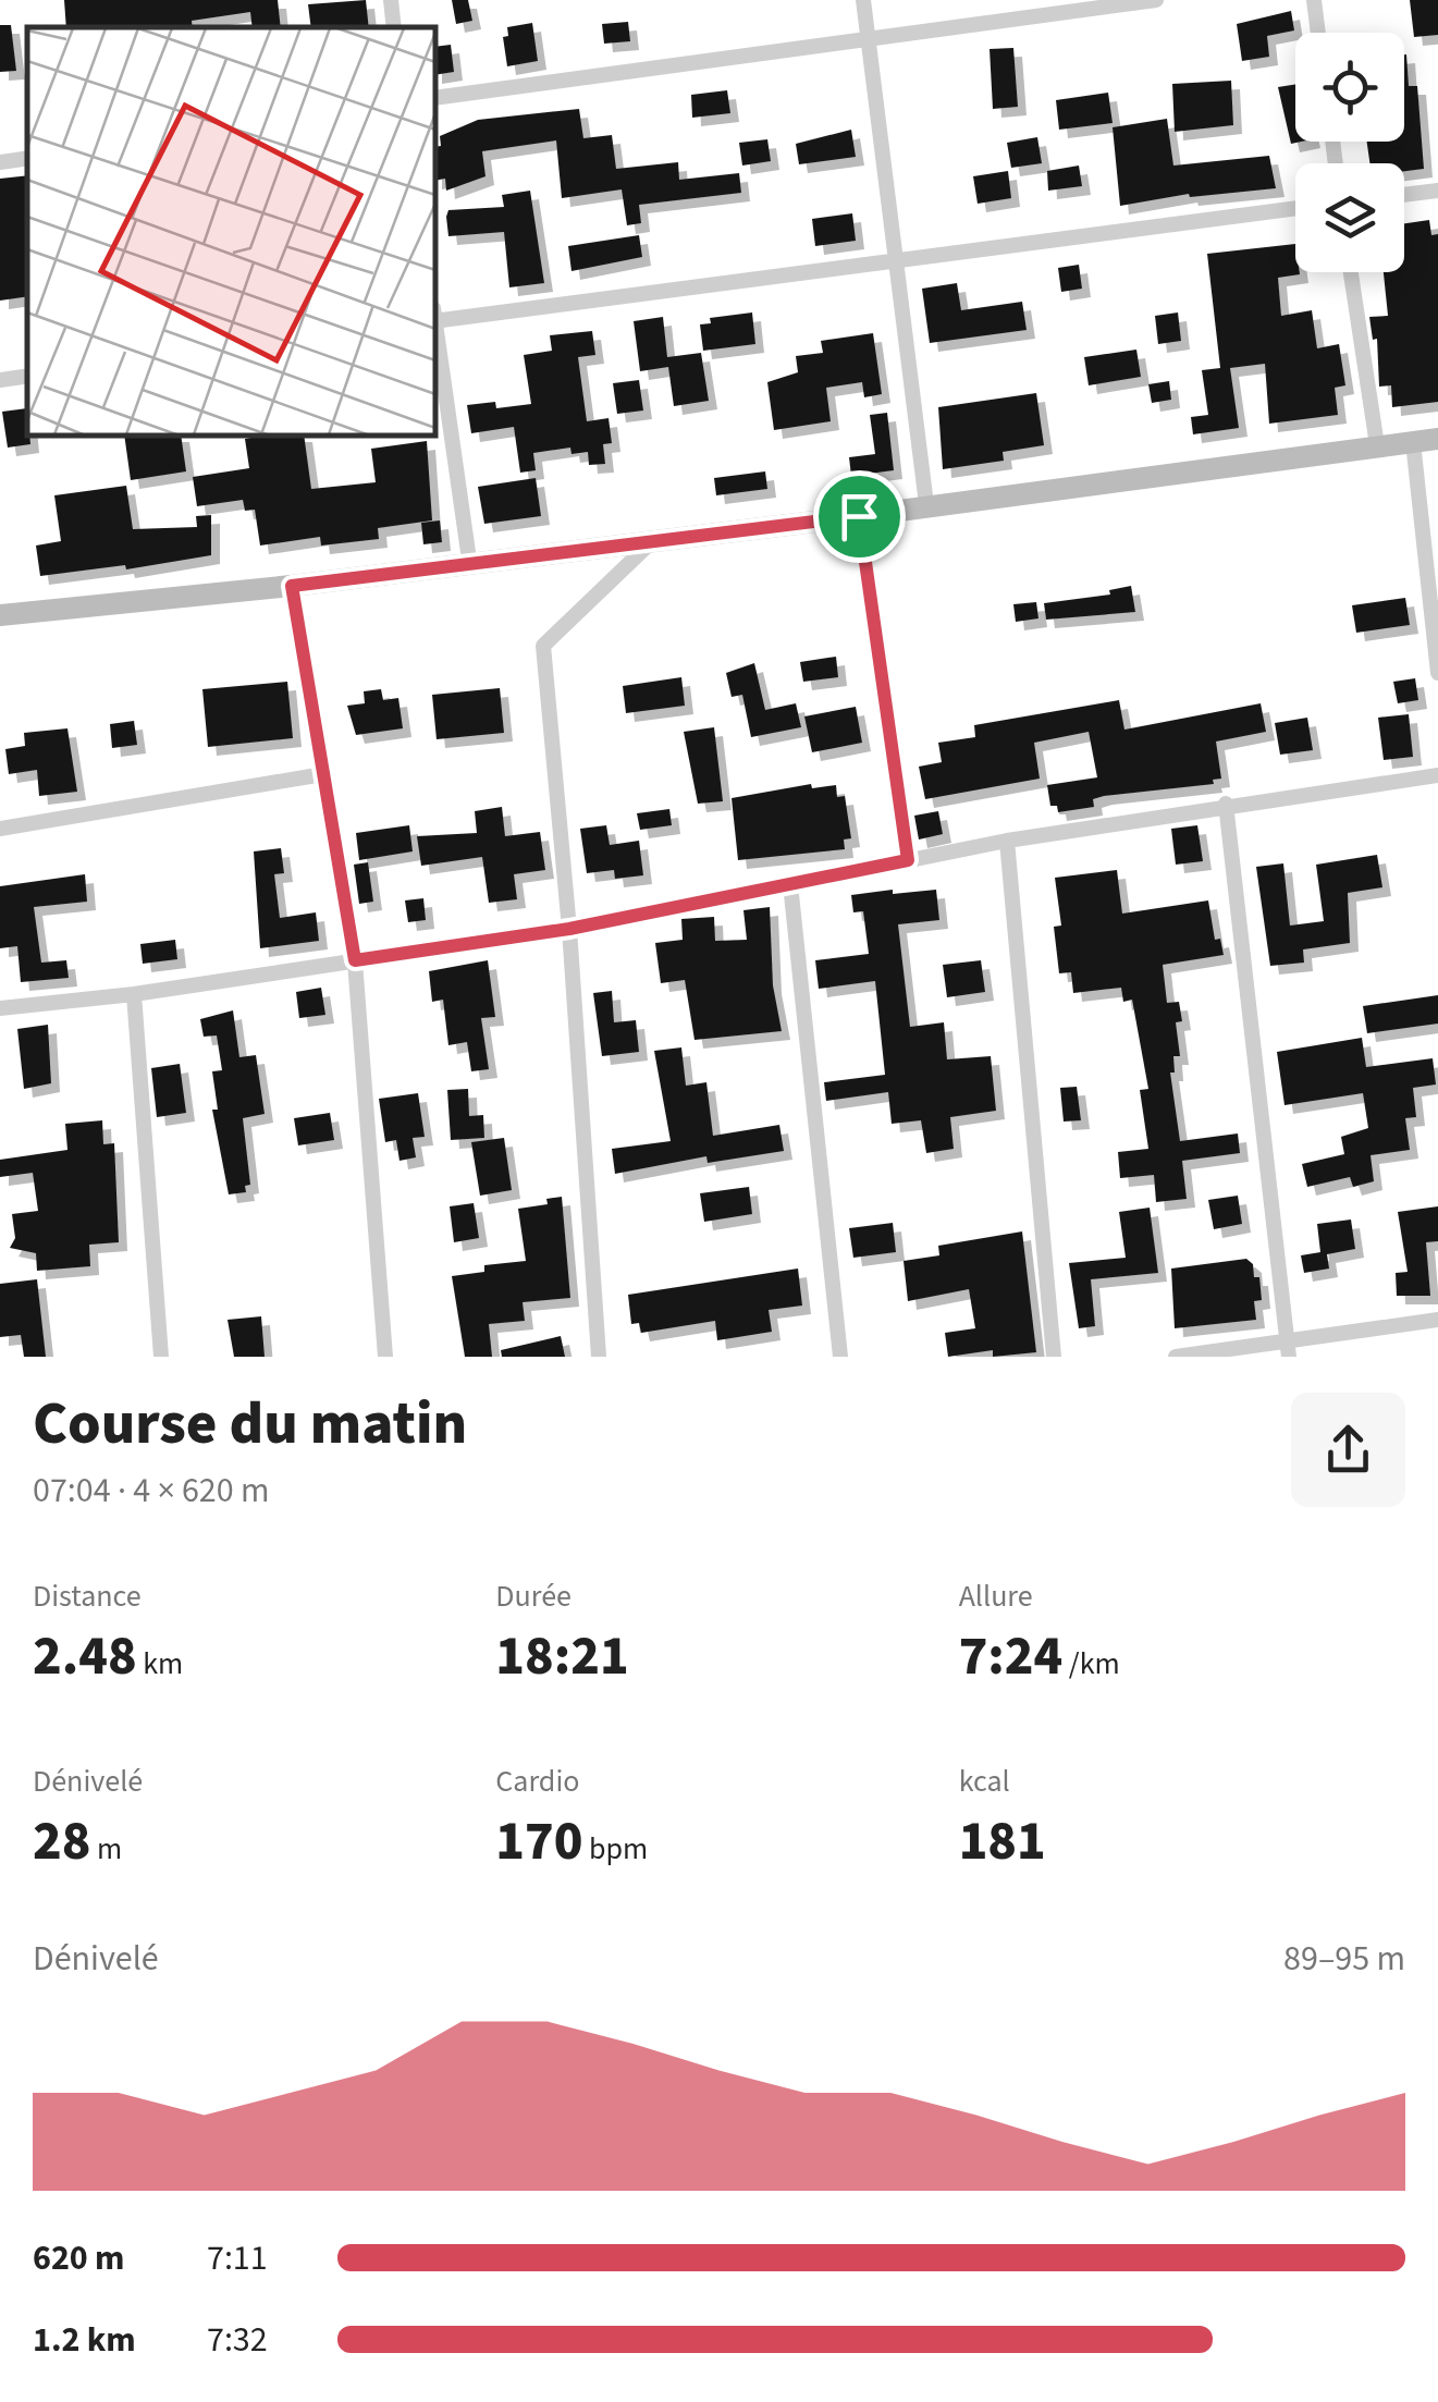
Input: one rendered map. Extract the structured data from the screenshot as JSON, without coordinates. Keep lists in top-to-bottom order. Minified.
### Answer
{"page":{"heading":["Course du matin","07:04 · 4 × 620 m"],"stats":[["Distance","2.48 km"],["Durée","18:21"],["Allure","7:24 /km"],["Dénivelé","28 m"],["Cardio","170 bpm"],["kcal","181"]],"chart":["Dénivelé","89–95 m"],"list":[{"name":"620 m","note":"7:11"},{"name":"1.2 km","note":"7:32"}]}}
